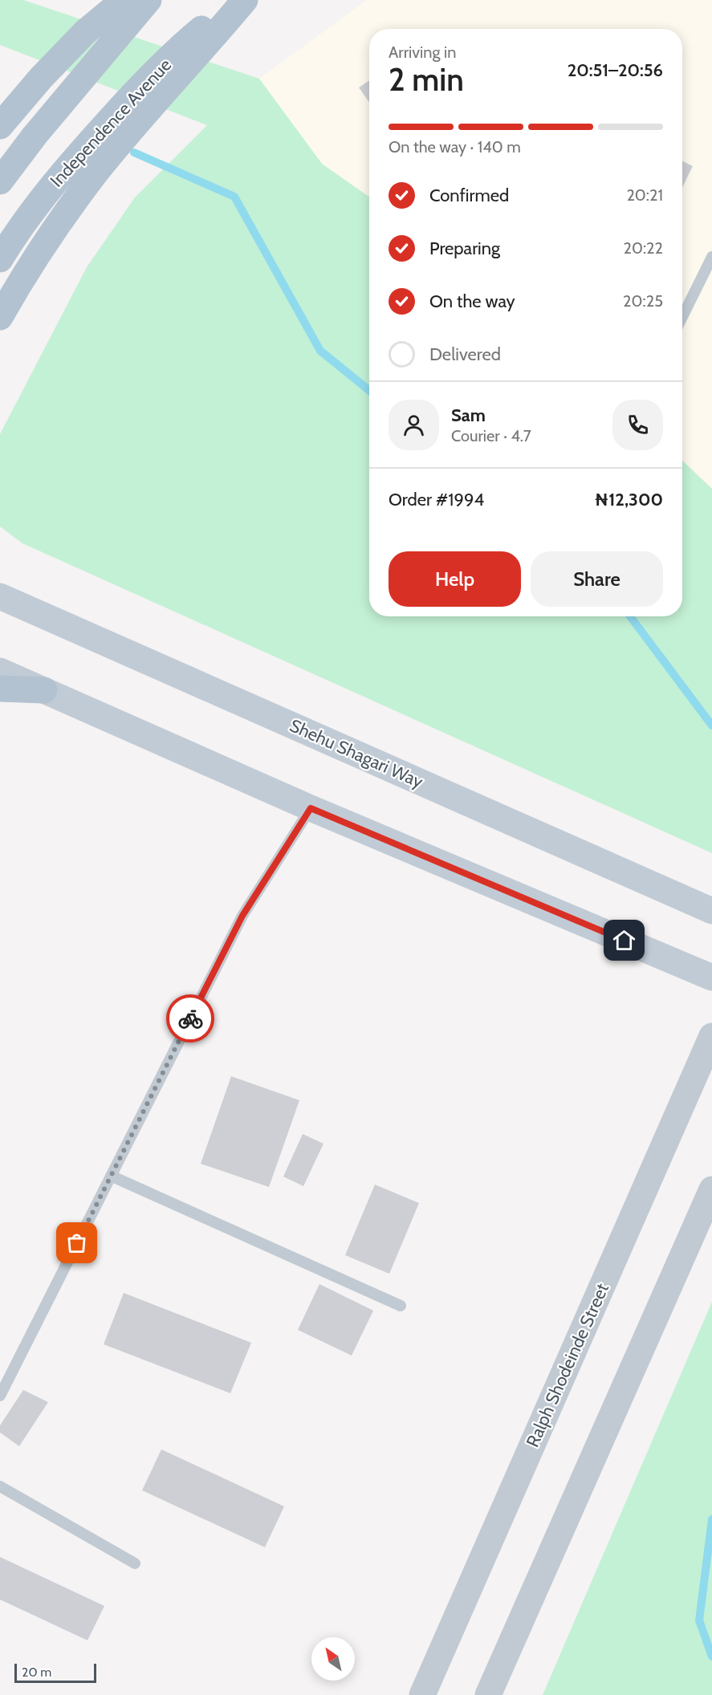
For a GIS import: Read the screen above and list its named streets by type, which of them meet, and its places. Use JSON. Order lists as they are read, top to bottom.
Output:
{
  "streets": {
    "main road": ["Independence Avenue", "Shehu Shagari Way"],
    "street": ["Ralph Shodeinde Street"]
  },
  "scale_bar": "20 m",
  "north": "top left",
  "page": {
    "heading": ["2 min", "Arriving in", "20:51–20:56"],
    "panel": [
      "Sam",
      "Courier · 4.7",
      "Order #1994",
      "₦12,300"
    ],
    "bar": "On the way · 140 m",
    "list": [
      ["Confirmed", "20:21"],
      ["Preparing", "20:22"],
      ["On the way", "20:25"],
      "Delivered"
    ],
    "buttons": ["Help", "Share"],
    "scale": "20 m"
  }
}
